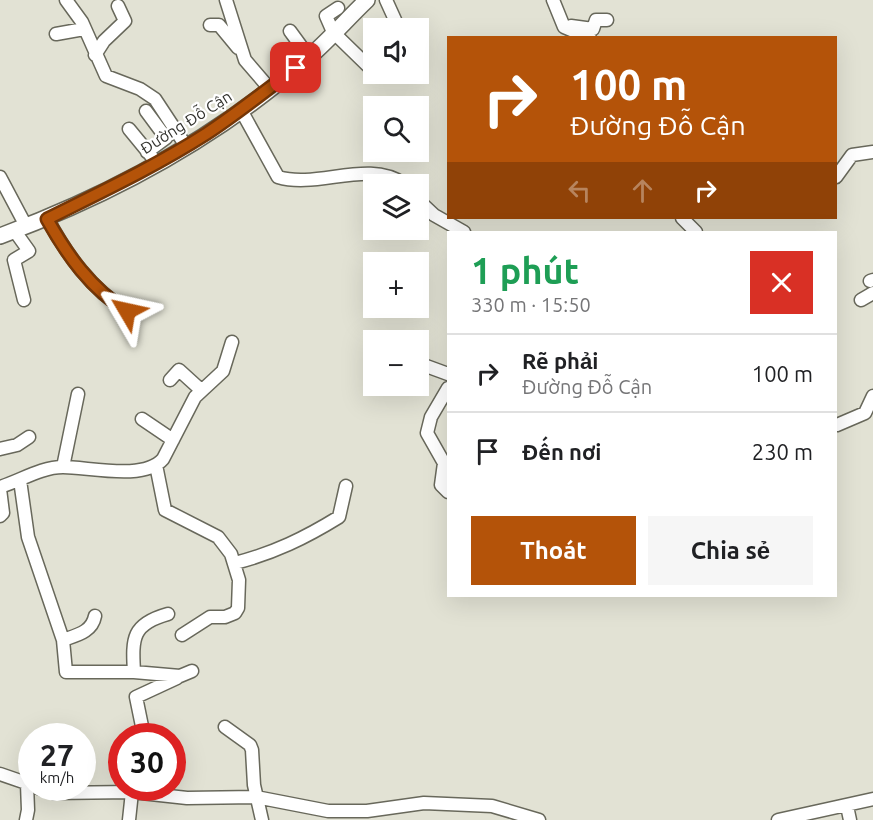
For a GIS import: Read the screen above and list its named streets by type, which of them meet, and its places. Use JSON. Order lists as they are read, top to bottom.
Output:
{
  "streets": {
    "main road": ["Đường Đỗ Cận"]
  },
  "page": {
    "map_buttons": ["+", "−"],
    "turn": ["100 m", "Đường Đỗ Cận"],
    "heading": ["1 phút", "330 m · 15:50"],
    "list": [
      {
        "name": "Rẽ phải",
        "note": "Đường Đỗ Cận",
        "value": "100 m"
      },
      {
        "name": "Đến nơi",
        "value": "230 m"
      }
    ],
    "buttons": ["Thoát", "Chia sẻ"],
    "speed": "27 km/h",
    "limit": "30"
  }
}
